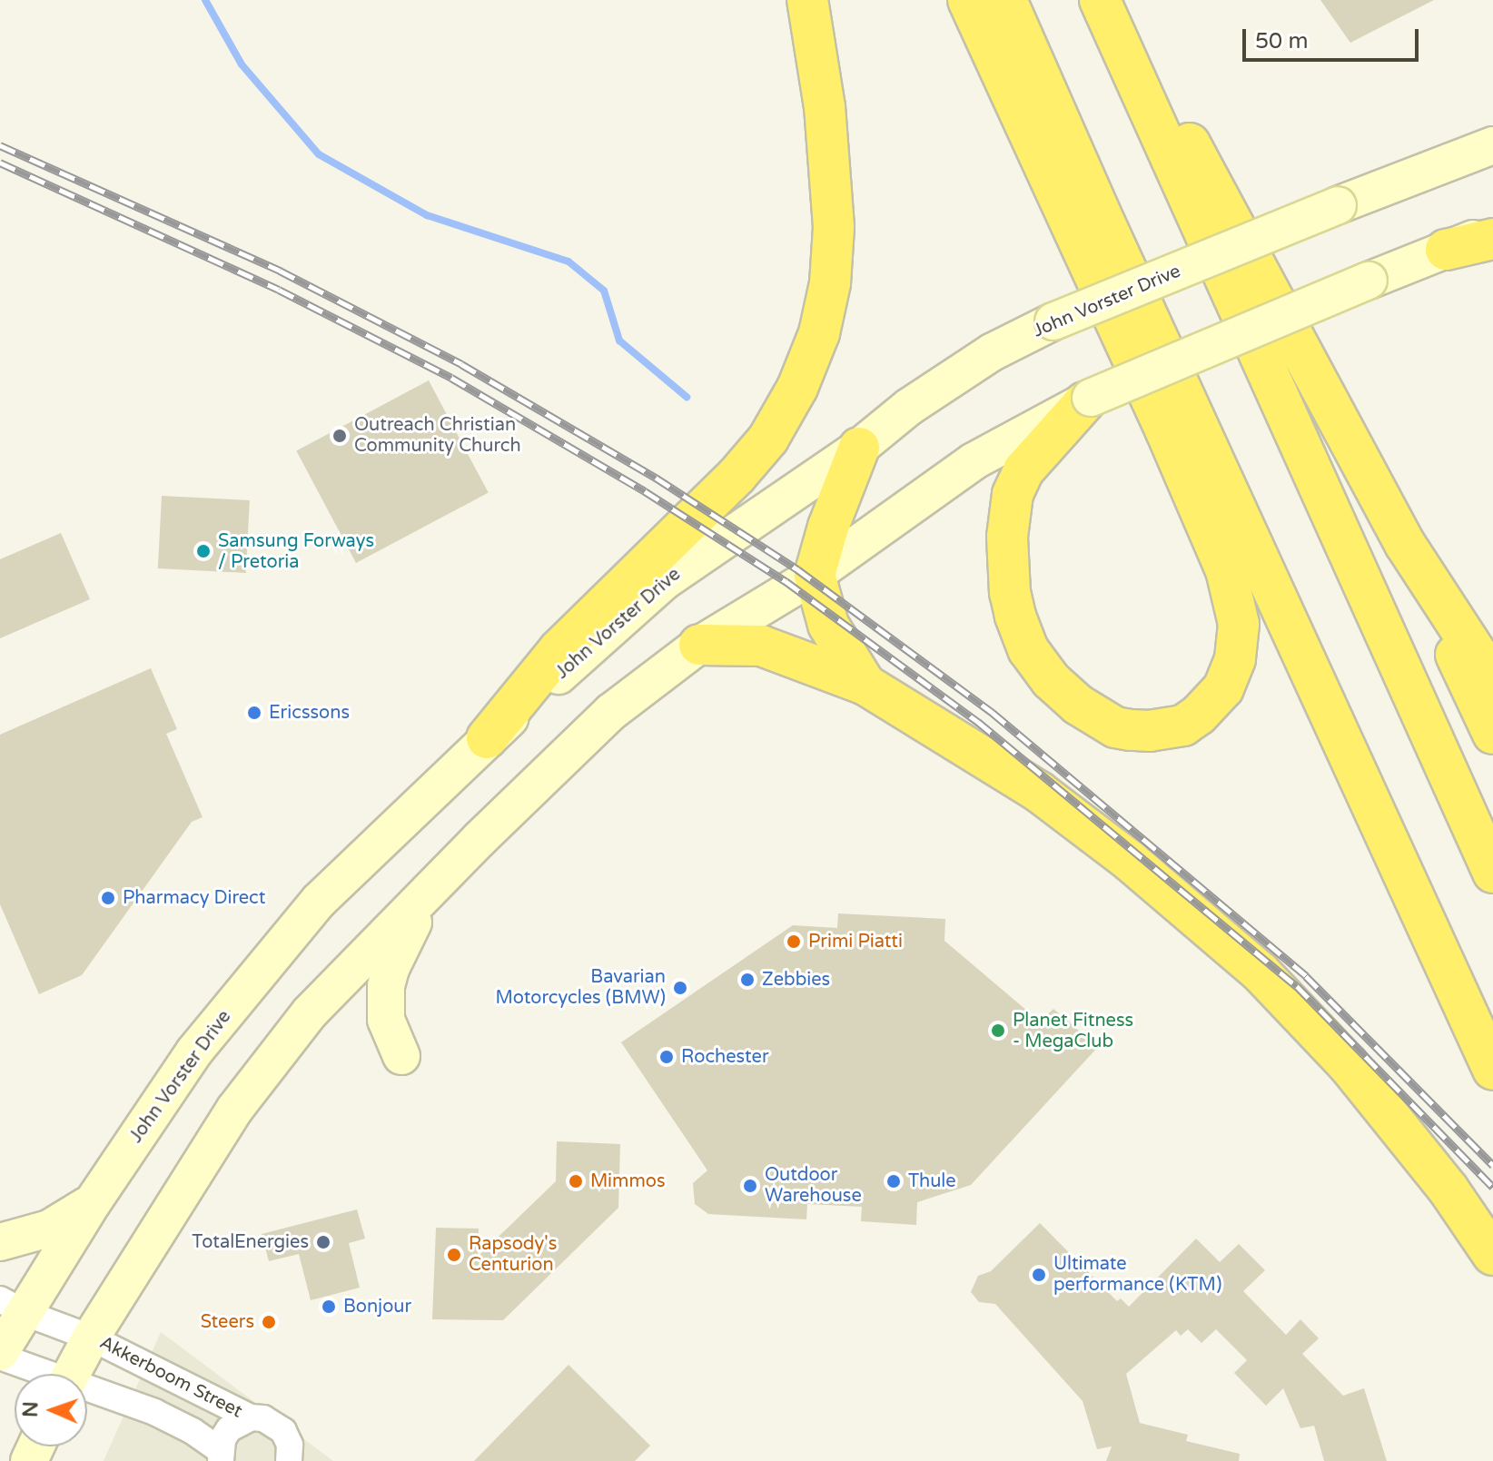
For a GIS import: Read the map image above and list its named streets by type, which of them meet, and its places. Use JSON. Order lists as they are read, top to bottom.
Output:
{
  "streets": {
    "main road": ["John Vorster Drive"],
    "street": ["Akkerboom Street"]
  },
  "crossings": [
    ["John Vorster Drive", "Akkerboom Street"]
  ],
  "places": [
    "Outreach Christian Community Church",
    "Samsung Forways / Pretoria",
    "Ericssons",
    "Pharmacy Direct",
    "Primi Piatti",
    "Zebbies",
    "Bavarian Motorcycles (BMW)",
    "Planet Fitness - MegaClub",
    "Rochester",
    "Mimmos",
    "Thule",
    "Outdoor Warehouse",
    "TotalEnergies",
    "Rapsody's Centurion",
    "Ultimate performance (KTM)",
    "Bonjour",
    "Steers"
  ],
  "scale_bar": "50 m",
  "north": "left"
}
